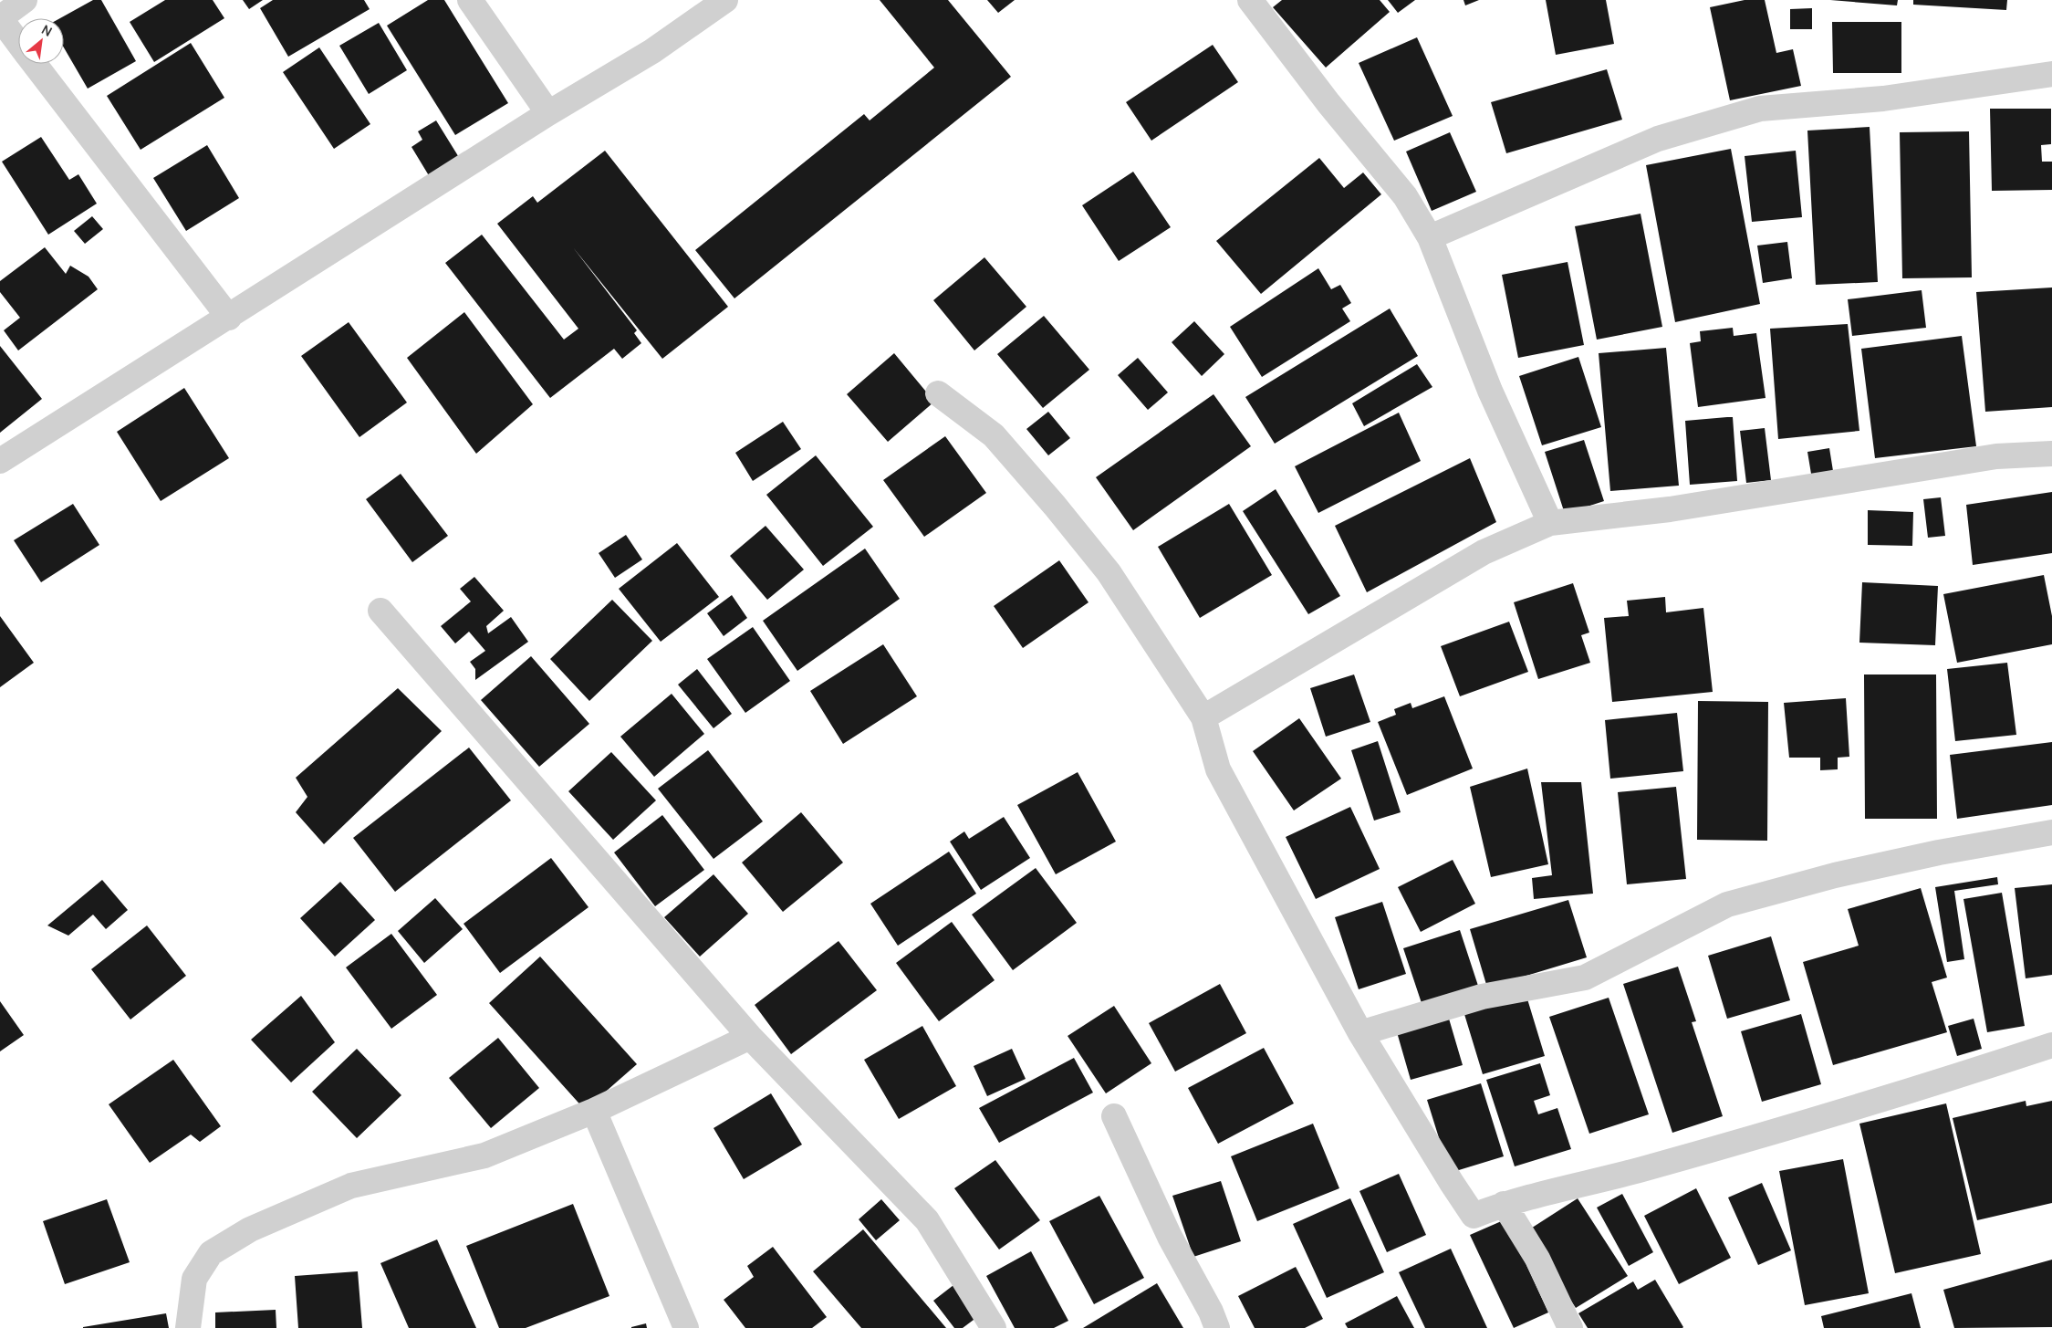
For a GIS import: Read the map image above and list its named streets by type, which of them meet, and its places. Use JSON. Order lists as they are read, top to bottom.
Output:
{
  "north": "top right"
}
